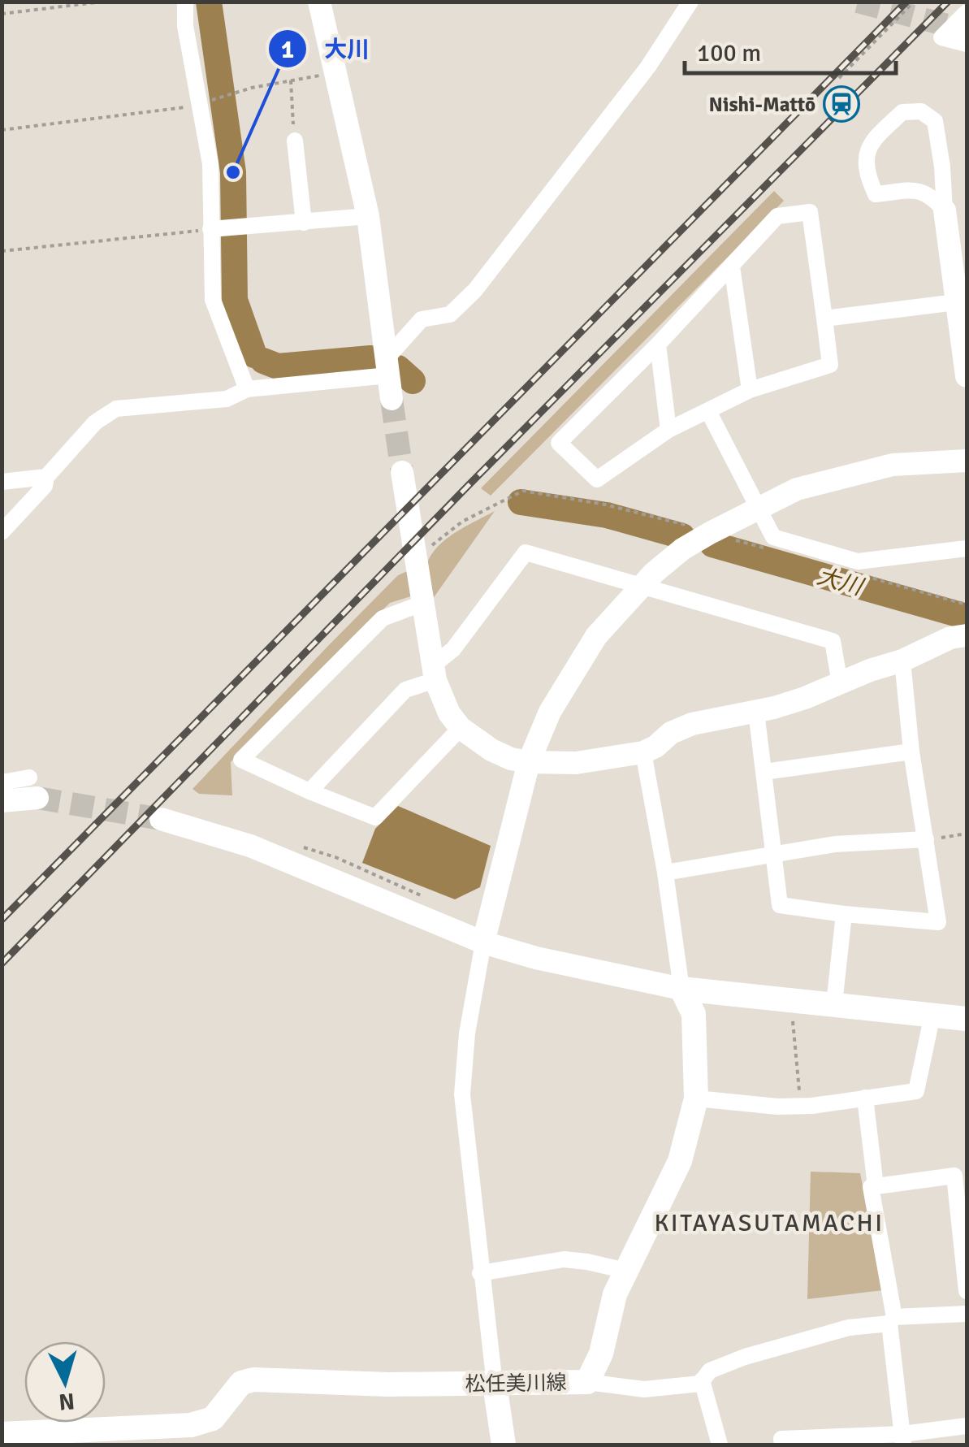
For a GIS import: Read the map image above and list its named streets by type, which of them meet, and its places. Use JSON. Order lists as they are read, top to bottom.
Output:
{
  "streets": {
    "main road": ["松任美川線"]
  },
  "districts": ["KITAYASUTAMACHI"],
  "water": ["大川"],
  "places": {
    "station": ["Nishi-Mattō"],
    "other": ["大川"]
  },
  "scale_bar": "100 m",
  "north": "bottom"
}
